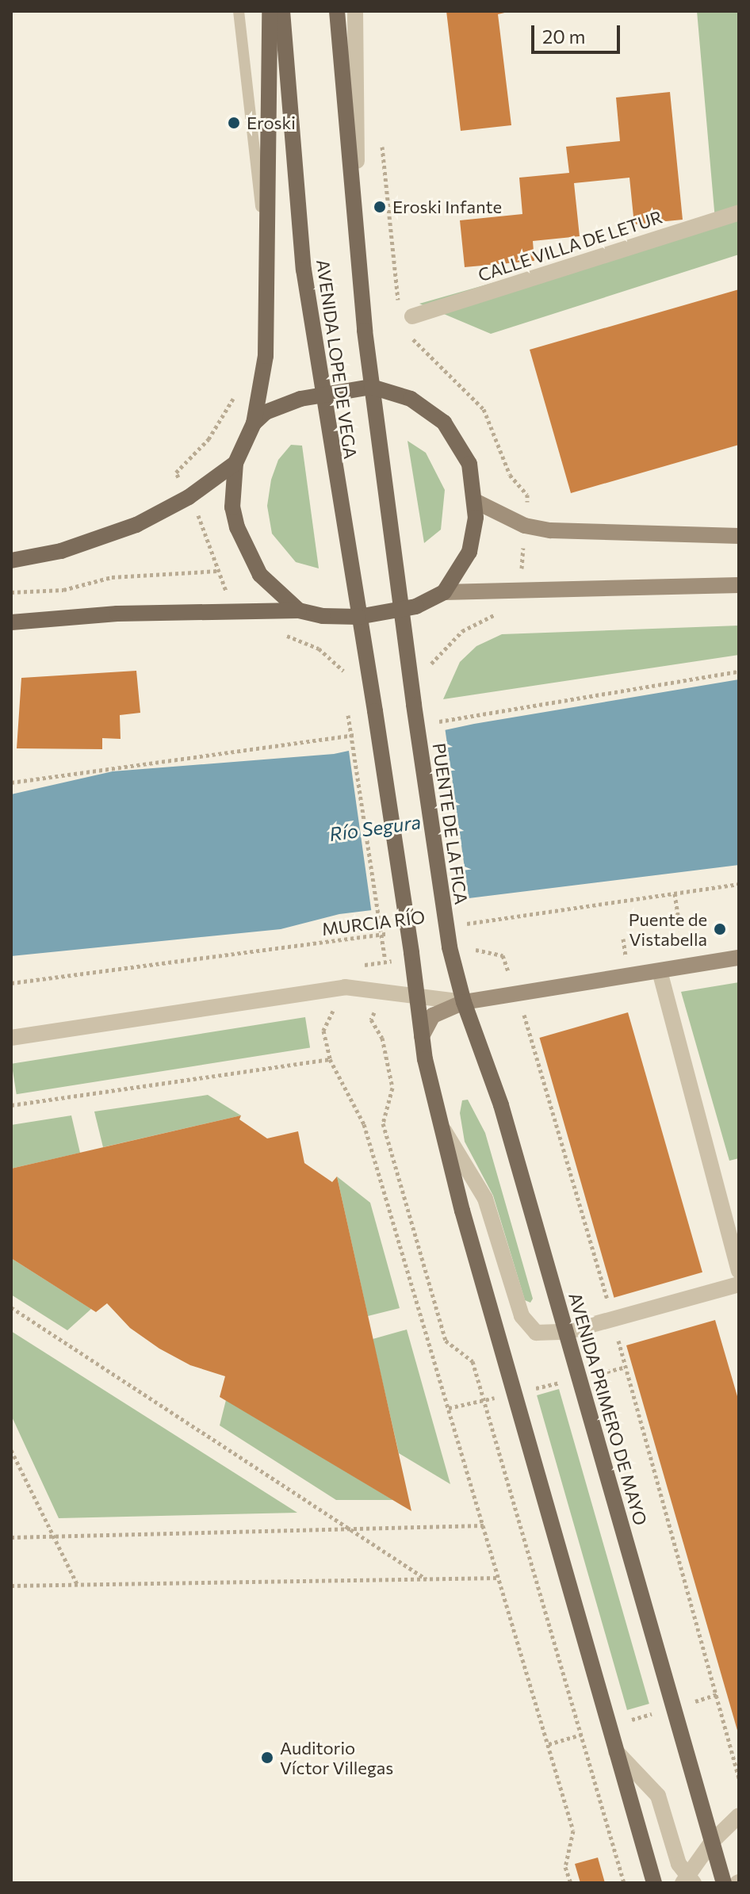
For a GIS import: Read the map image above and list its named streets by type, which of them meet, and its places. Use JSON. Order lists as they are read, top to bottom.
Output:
{
  "streets": {
    "main road": ["AVENIDA LOPE DE VEGA", "PUENTE DE LA FICA", "AVENIDA PRIMERO DE MAYO"],
    "street": ["CALLE VILLA DE LETUR"],
    "path": ["MURCIA RÍO"]
  },
  "crossings": [
    ["AVENIDA LOPE DE VEGA", "PUENTE DE LA FICA"],
    ["PUENTE DE LA FICA", "AVENIDA PRIMERO DE MAYO"]
  ],
  "water": ["Río Segura"],
  "places": [
    "Eroski",
    "Eroski Infante",
    "Puente de Vistabella",
    "Auditorio Víctor Villegas"
  ],
  "scale_bar": "20 m"
}
